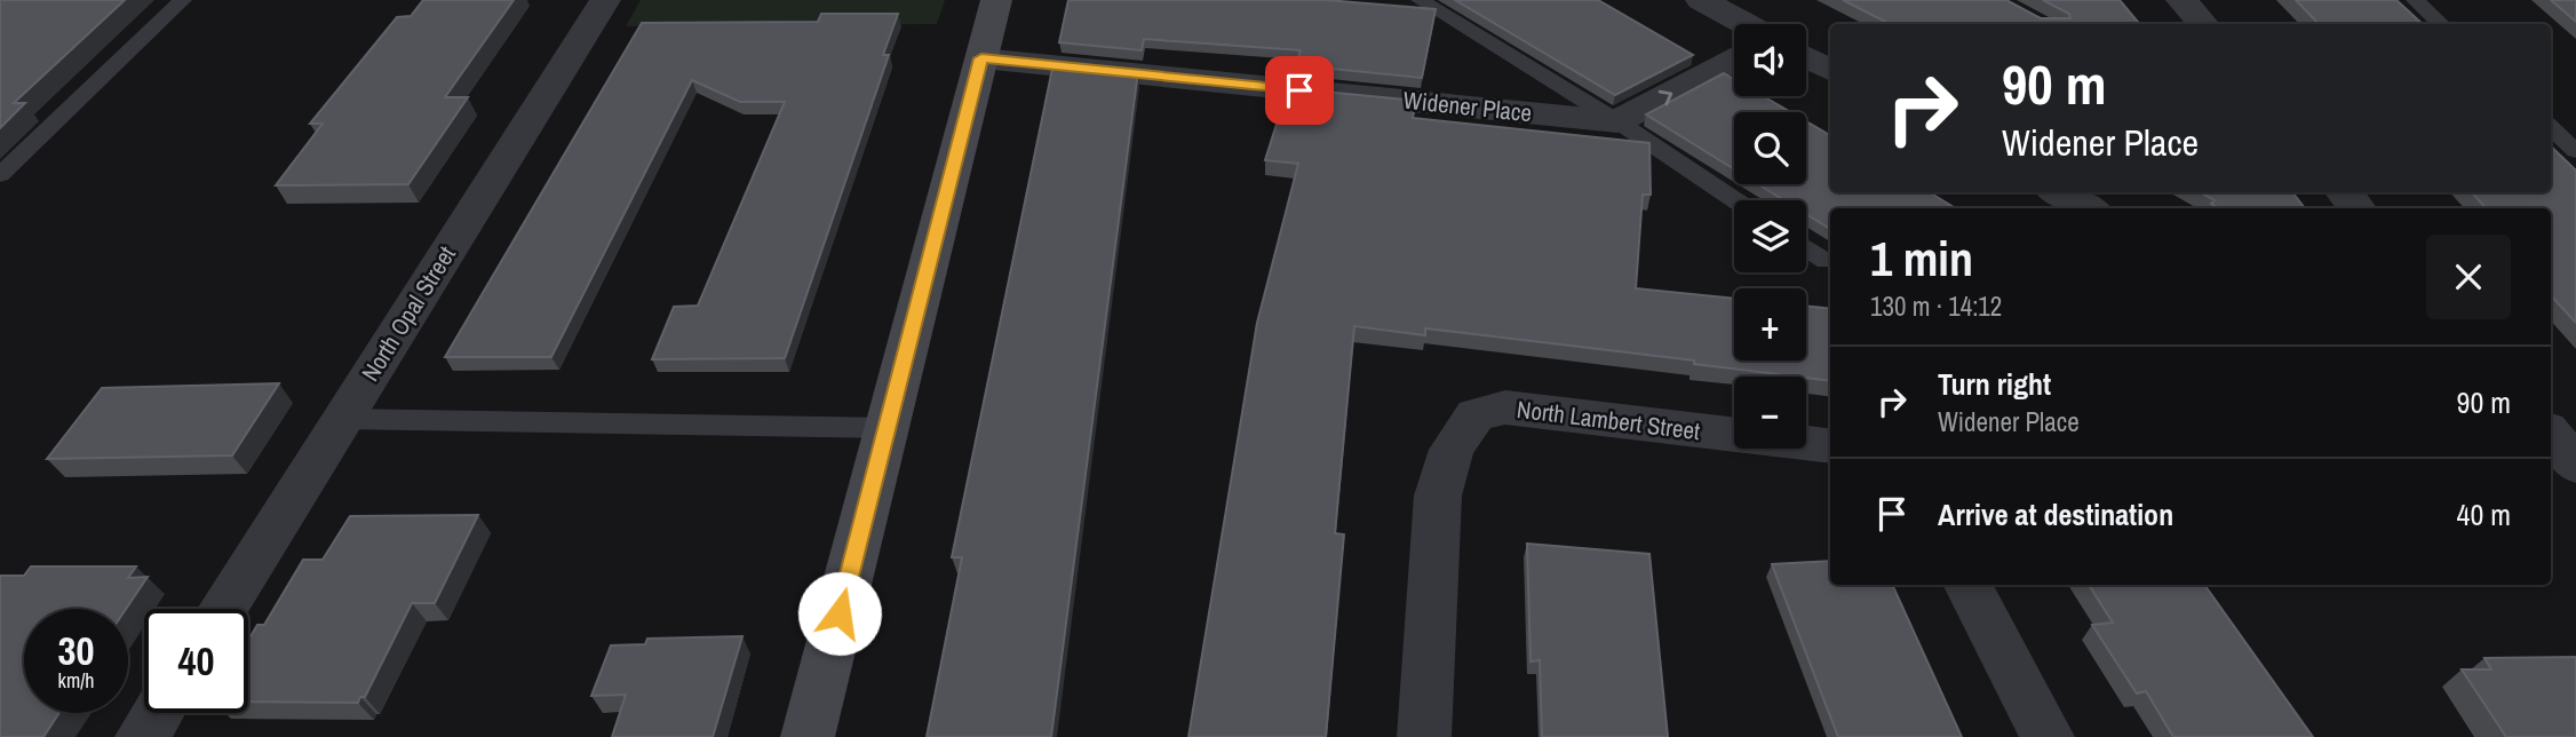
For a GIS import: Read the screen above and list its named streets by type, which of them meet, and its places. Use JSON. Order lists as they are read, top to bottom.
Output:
{
  "streets": {
    "street": ["Widener Place", "North Opal Street", "North Lambert Street"]
  },
  "page": {
    "map_buttons": ["+", "−"],
    "turn": ["90 m", "Widener Place"],
    "heading": ["1 min", "130 m · 14:12"],
    "list": [
      {
        "name": "Turn right",
        "note": "Widener Place",
        "value": "90 m"
      },
      {
        "name": "Arrive at destination",
        "value": "40 m"
      }
    ],
    "speed": "30 km/h",
    "limit": "40"
  }
}
